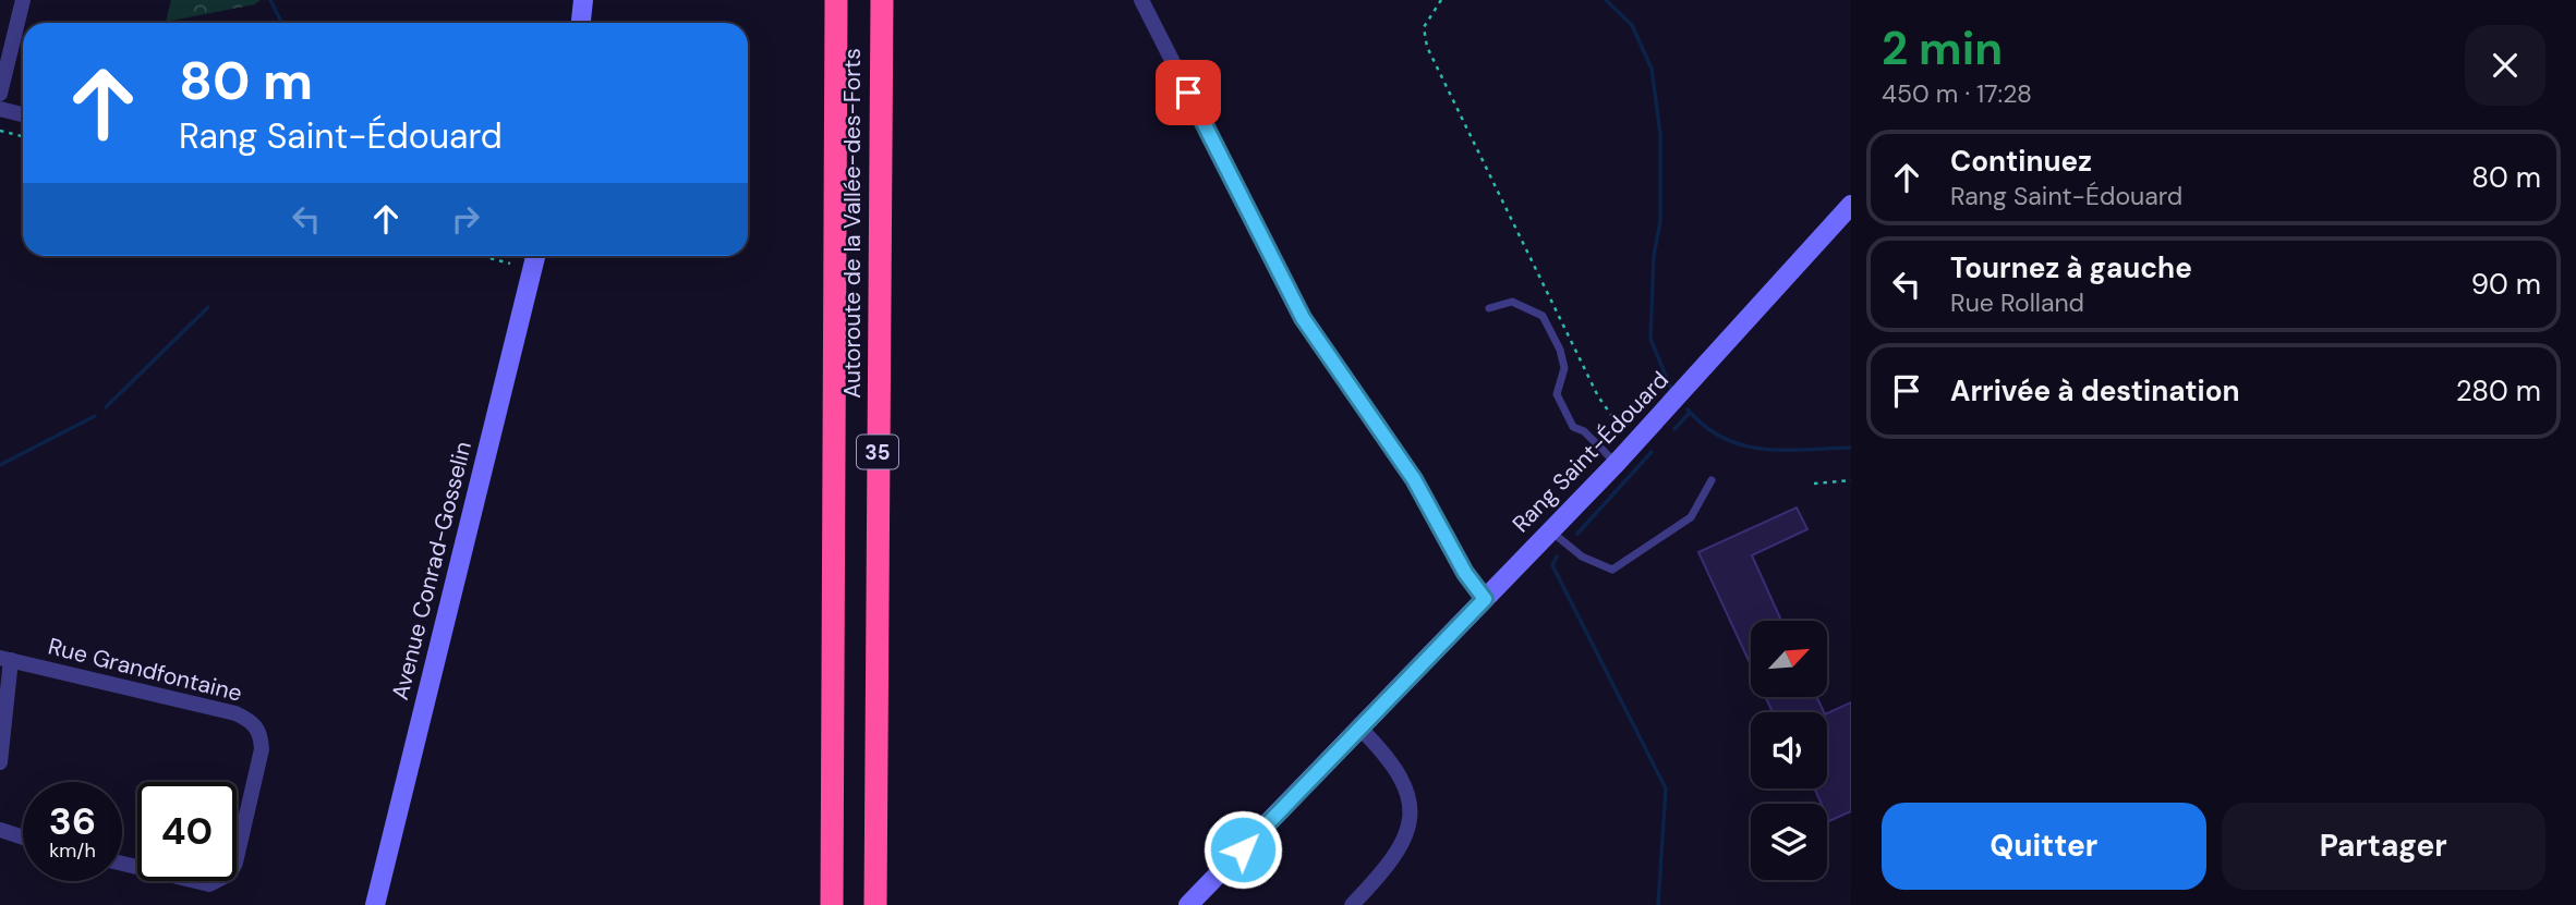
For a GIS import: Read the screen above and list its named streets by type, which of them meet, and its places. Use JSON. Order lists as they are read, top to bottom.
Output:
{
  "streets": {
    "highway": ["Autoroute de la Vallée-des-Forts", "35"],
    "street": ["Rang Saint-Édouard", "Avenue Conrad-Gosselin", "Rue Grandfontaine"]
  },
  "north": "top right",
  "page": {
    "heading": ["2 min", "450 m · 17:28"],
    "turn": ["80 m", "Rang Saint-Édouard"],
    "list": [
      {
        "name": "Continuez",
        "note": "Rang Saint-Édouard",
        "value": "80 m"
      },
      {
        "name": "Tournez à gauche",
        "note": "Rue Rolland",
        "value": "90 m"
      },
      {
        "name": "Arrivée à destination",
        "value": "280 m"
      }
    ],
    "speed": "36 km/h",
    "limit": "40",
    "buttons": ["Quitter", "Partager"]
  }
}
